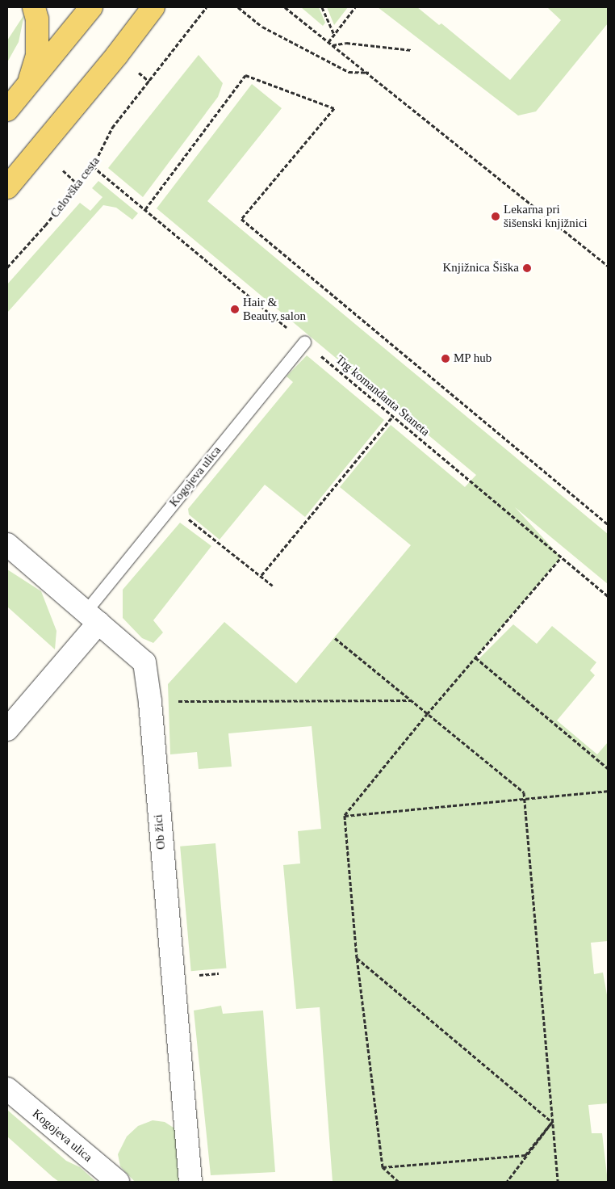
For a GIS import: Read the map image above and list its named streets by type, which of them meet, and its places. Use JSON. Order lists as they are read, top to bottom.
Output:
{
  "streets": {
    "street": ["Kogojeva ulica", "Ob žici"],
    "path": ["Celovška cesta", "Trg komandanta Staneta"]
  },
  "crossings": [
    ["Celovška cesta", "Trg komandanta Staneta"],
    ["Trg komandanta Staneta", "Kogojeva ulica"],
    ["Kogojeva ulica", "Ob žici"]
  ],
  "places": [
    "Lekarna pri šišenski knjižnici",
    "Knjižnica Šiška",
    "Hair & Beauty salon",
    "MP hub"
  ]
}
